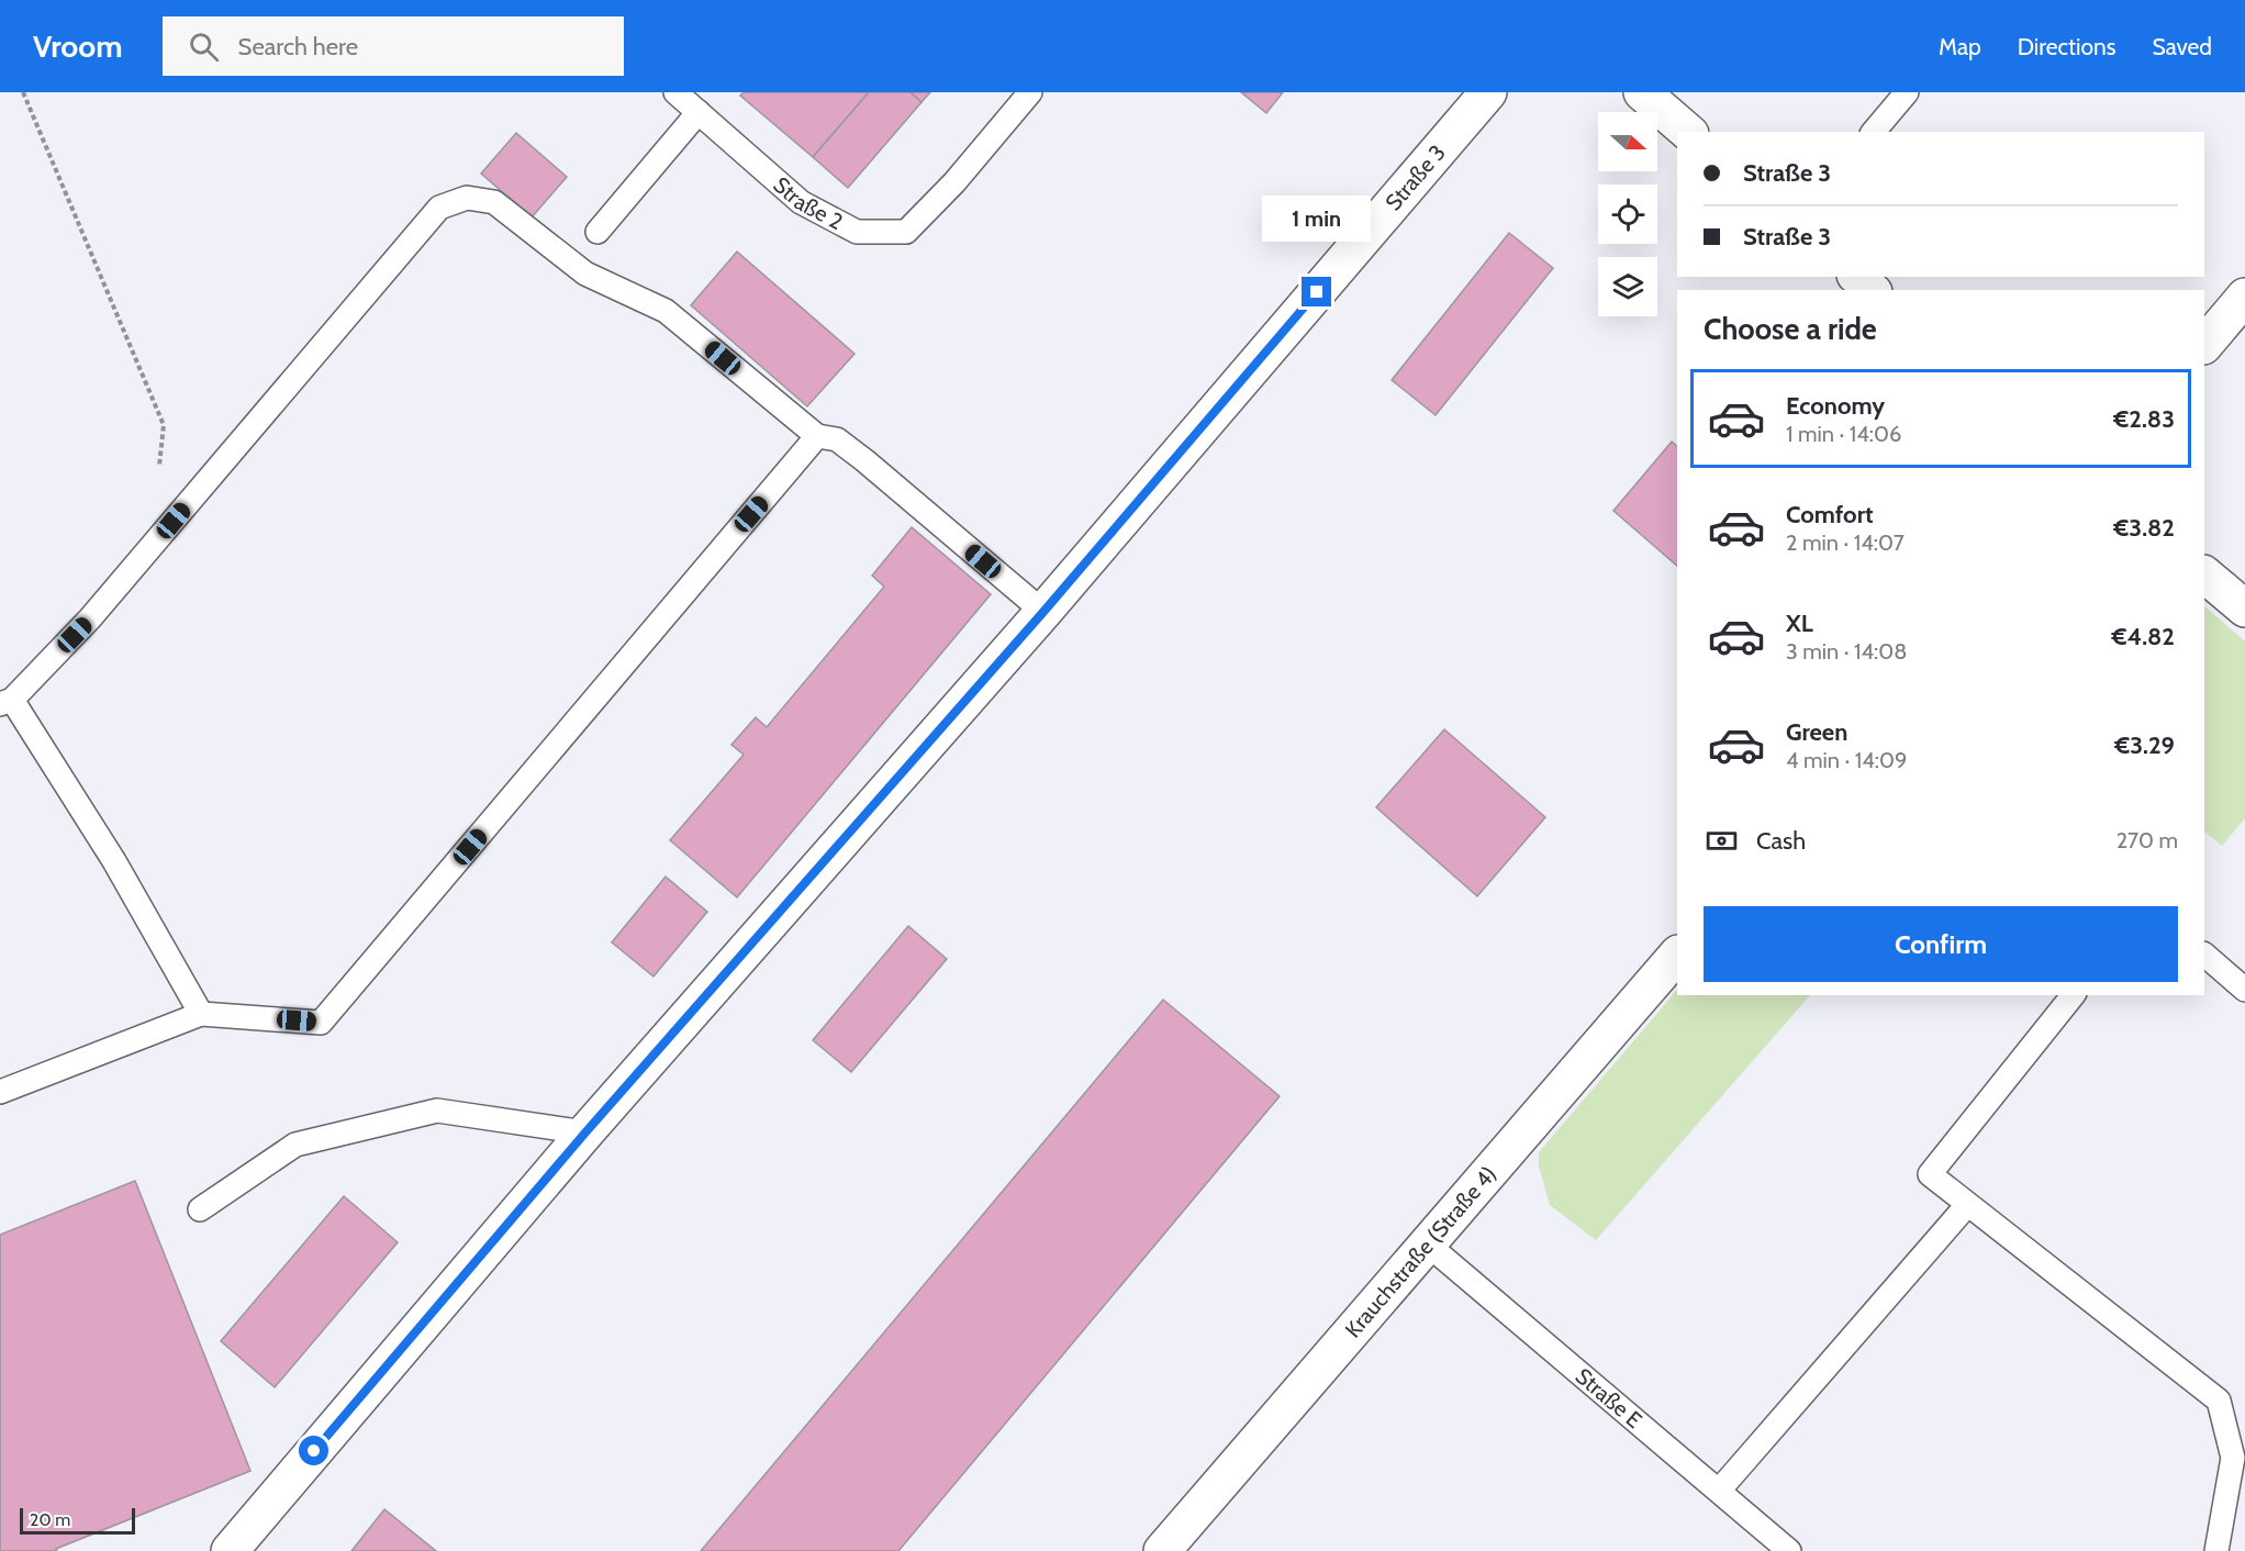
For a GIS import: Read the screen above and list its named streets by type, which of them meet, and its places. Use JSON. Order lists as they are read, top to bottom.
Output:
{
  "streets": {
    "street": ["Straße 3", "Krauchstraße (Straße 4)"],
    "lane": ["Straße 2", "Straße E"]
  },
  "crossings": [
    ["Krauchstraße (Straße 4)", "Straße E"]
  ],
  "scale_bar": "20 m",
  "north": "right",
  "page": {
    "header": "Vroom",
    "search": "Search here",
    "nav": ["Map", "Directions", "Saved"],
    "banner": ["Straße 3", "Straße 3"],
    "bubble": "1 min",
    "heading": "Choose a ride",
    "list": [
      {
        "name": "Economy",
        "note": "1 min · 14:06",
        "value": "€2.83"
      },
      {
        "name": "Comfort",
        "note": "2 min · 14:07",
        "value": "€3.82"
      },
      {
        "name": "XL",
        "note": "3 min · 14:08",
        "value": "€4.82"
      },
      {
        "name": "Green",
        "note": "4 min · 14:09",
        "value": "€3.29"
      }
    ],
    "pay": ["Cash", "270 m"],
    "buttons": "Confirm",
    "scale": "20 m"
  }
}
